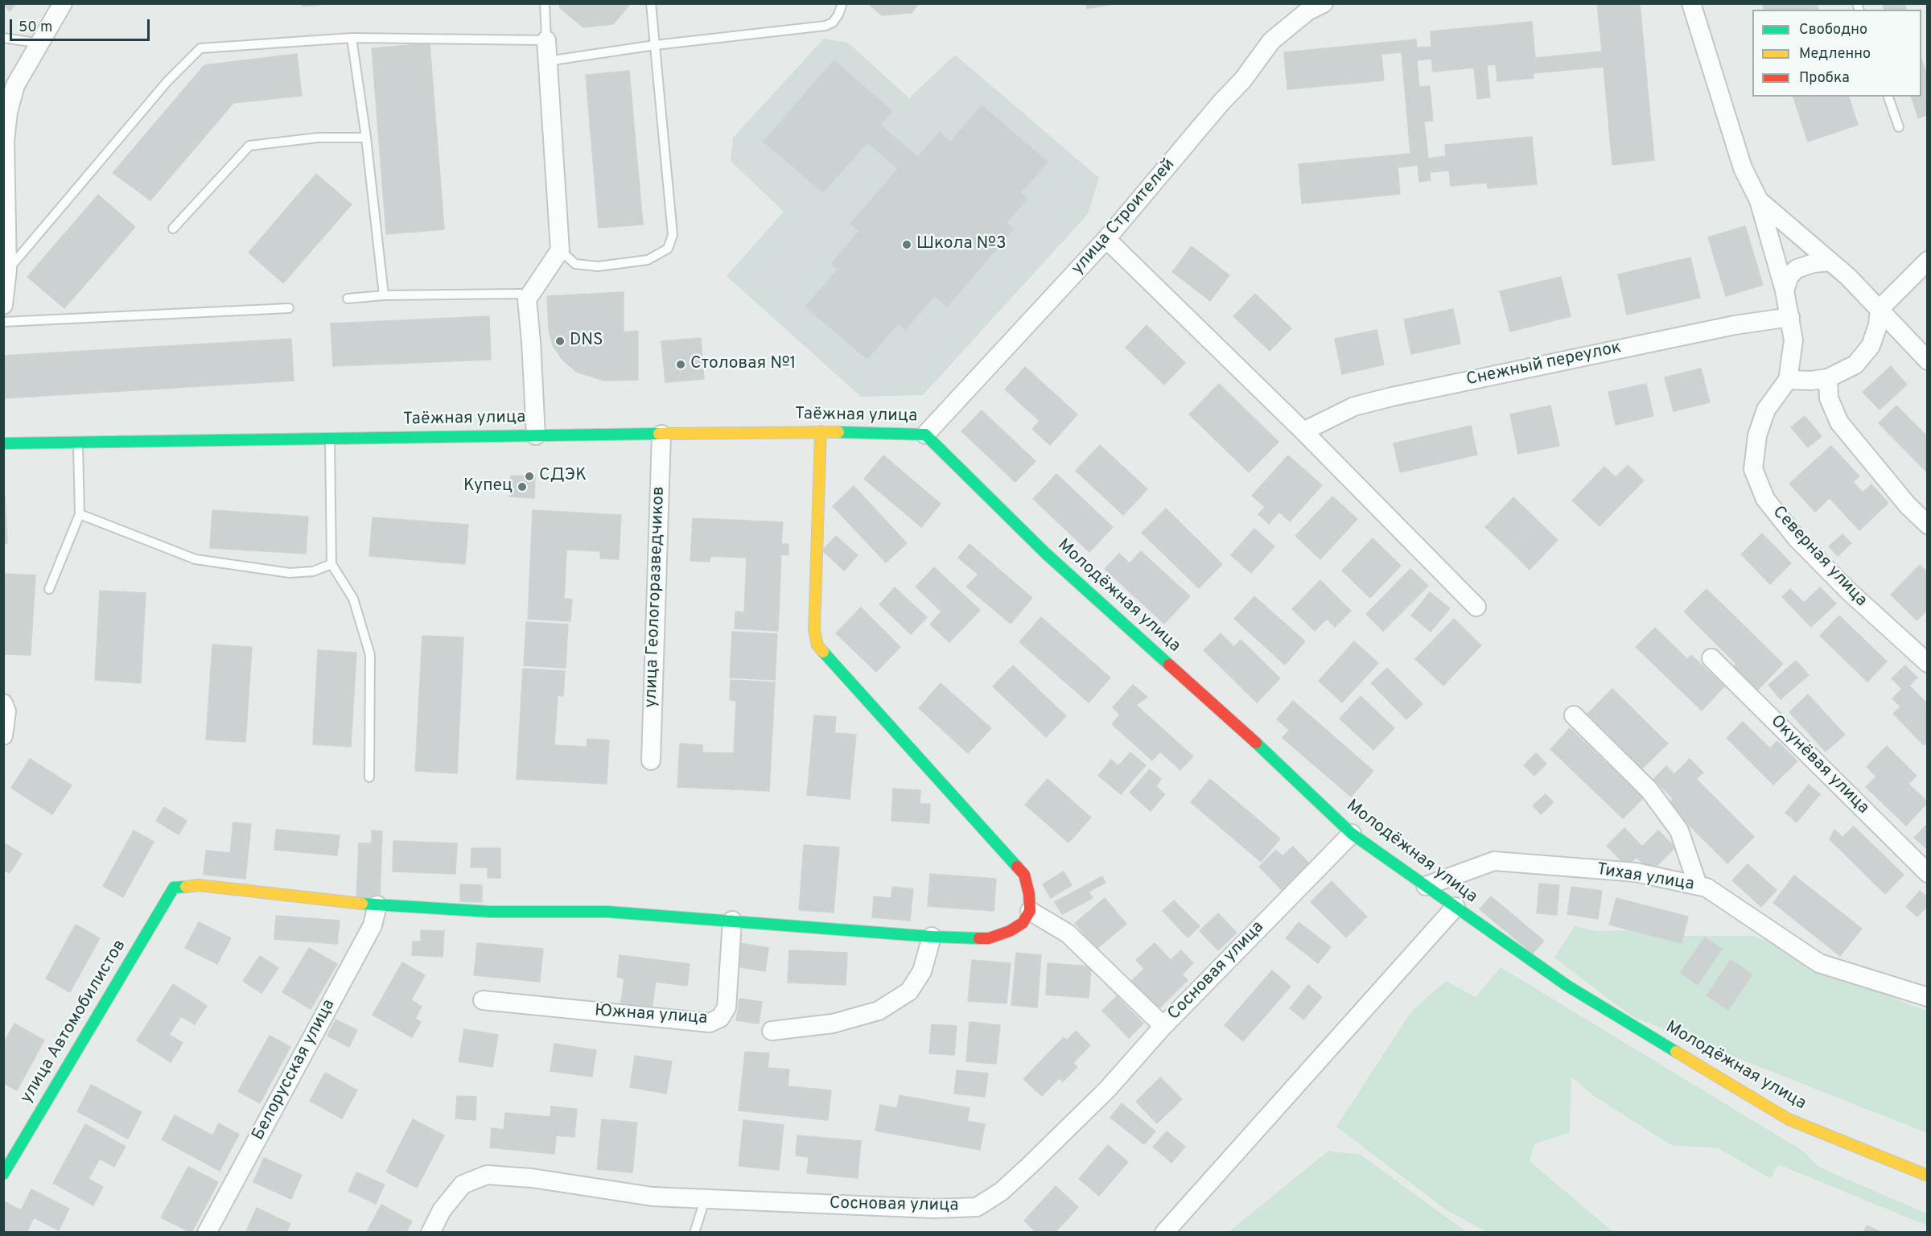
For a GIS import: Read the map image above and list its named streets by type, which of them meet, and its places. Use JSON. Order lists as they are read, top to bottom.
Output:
{
  "streets": {
    "main road": ["Таёжная улица", "Молодёжная улица", "улица Автомобилистов"],
    "street": [
      "улица Строителей",
      "Снежный переулок",
      "Северная улица",
      "улица Геологоразведчиков",
      "Окунёвая улица",
      "Тихая улица",
      "Сосновая улица",
      "Южная улица",
      "Белорусская улица"
    ]
  },
  "crossings": [
    ["улица Строителей", "Таёжная улица"],
    ["улица Строителей", "Молодёжная улица"],
    ["Снежный переулок", "Северная улица"],
    ["Таёжная улица", "Молодёжная улица"],
    ["Таёжная улица", "улица Геологоразведчиков"],
    ["Молодёжная улица", "Тихая улица"],
    ["Молодёжная улица", "Сосновая улица"],
    ["улица Автомобилистов", "Белорусская улица"]
  ],
  "places": [
    "Школа №3",
    "DNS",
    "Столовая №1",
    "СДЭК",
    "Купец"
  ],
  "legend": ["Свободно", "Медленно", "Пробка"],
  "scale_bar": "50 m"
}
